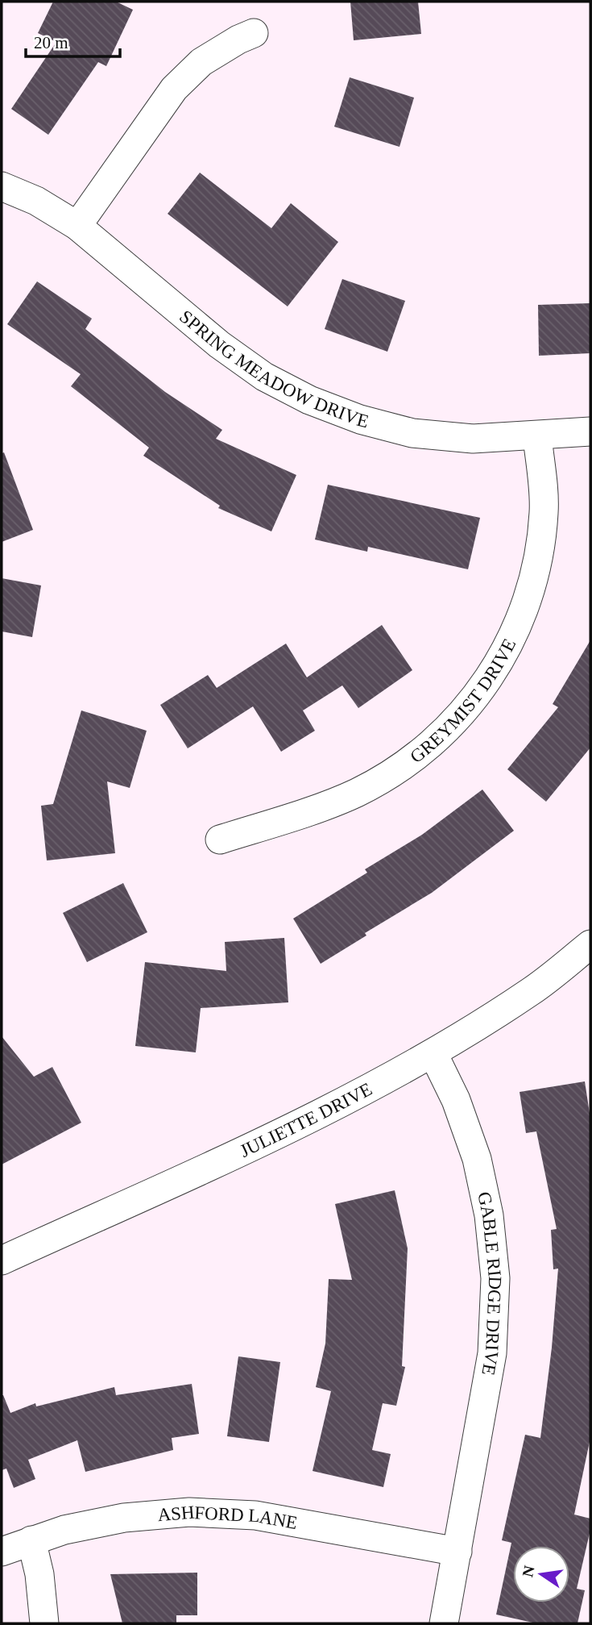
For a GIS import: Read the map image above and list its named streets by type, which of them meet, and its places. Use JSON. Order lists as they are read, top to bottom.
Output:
{
  "streets": {
    "street": [
      "SPRING MEADOW DRIVE",
      "GREYMIST DRIVE",
      "JULIETTE DRIVE",
      "GABLE RIDGE DRIVE",
      "ASHFORD LANE"
    ]
  },
  "crossings": [
    ["SPRING MEADOW DRIVE", "GREYMIST DRIVE"],
    ["JULIETTE DRIVE", "GABLE RIDGE DRIVE"],
    ["GABLE RIDGE DRIVE", "ASHFORD LANE"]
  ],
  "scale_bar": "20 m",
  "north": "left"
}
